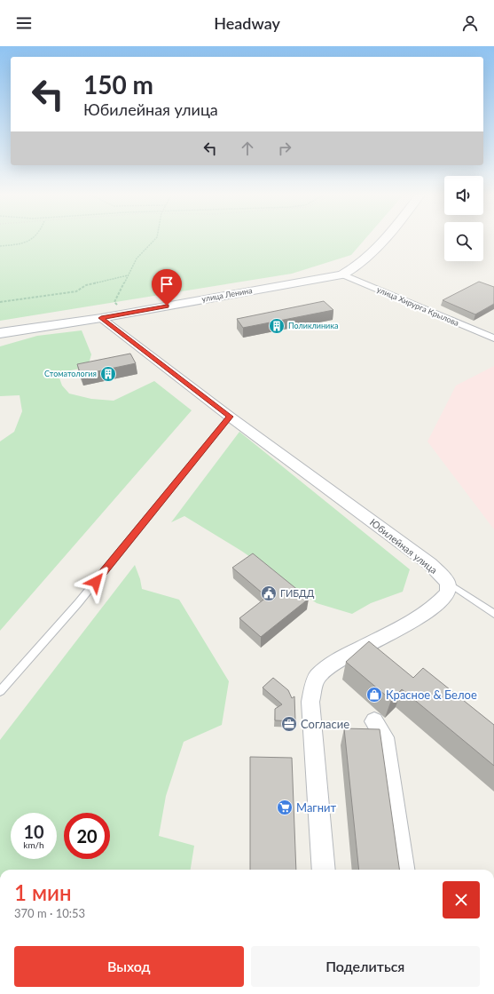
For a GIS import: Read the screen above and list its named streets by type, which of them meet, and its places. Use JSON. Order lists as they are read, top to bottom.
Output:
{
  "streets": {
    "street": ["улица Ленина", "улица Хирурга Крылова", "Юбилейная улица"]
  },
  "crossings": [
    ["улица Ленина", "улица Хирурга Крылова"],
    ["улица Ленина", "Юбилейная улица"]
  ],
  "places": {
    "building": ["Поликлиника", "Стоматология"],
    "public building": ["ГИБДД"],
    "shop": ["Красное & Белое"],
    "office": ["Согласие"],
    "supermarket": ["Магнит"]
  },
  "page": {
    "header": "Headway",
    "turn": ["150 m", "Юбилейная улица"],
    "speed": "10 km/h",
    "limit": "20",
    "heading": ["1 мин", "370 m · 10:53"],
    "buttons": ["Выход", "Поделиться"]
  }
}
